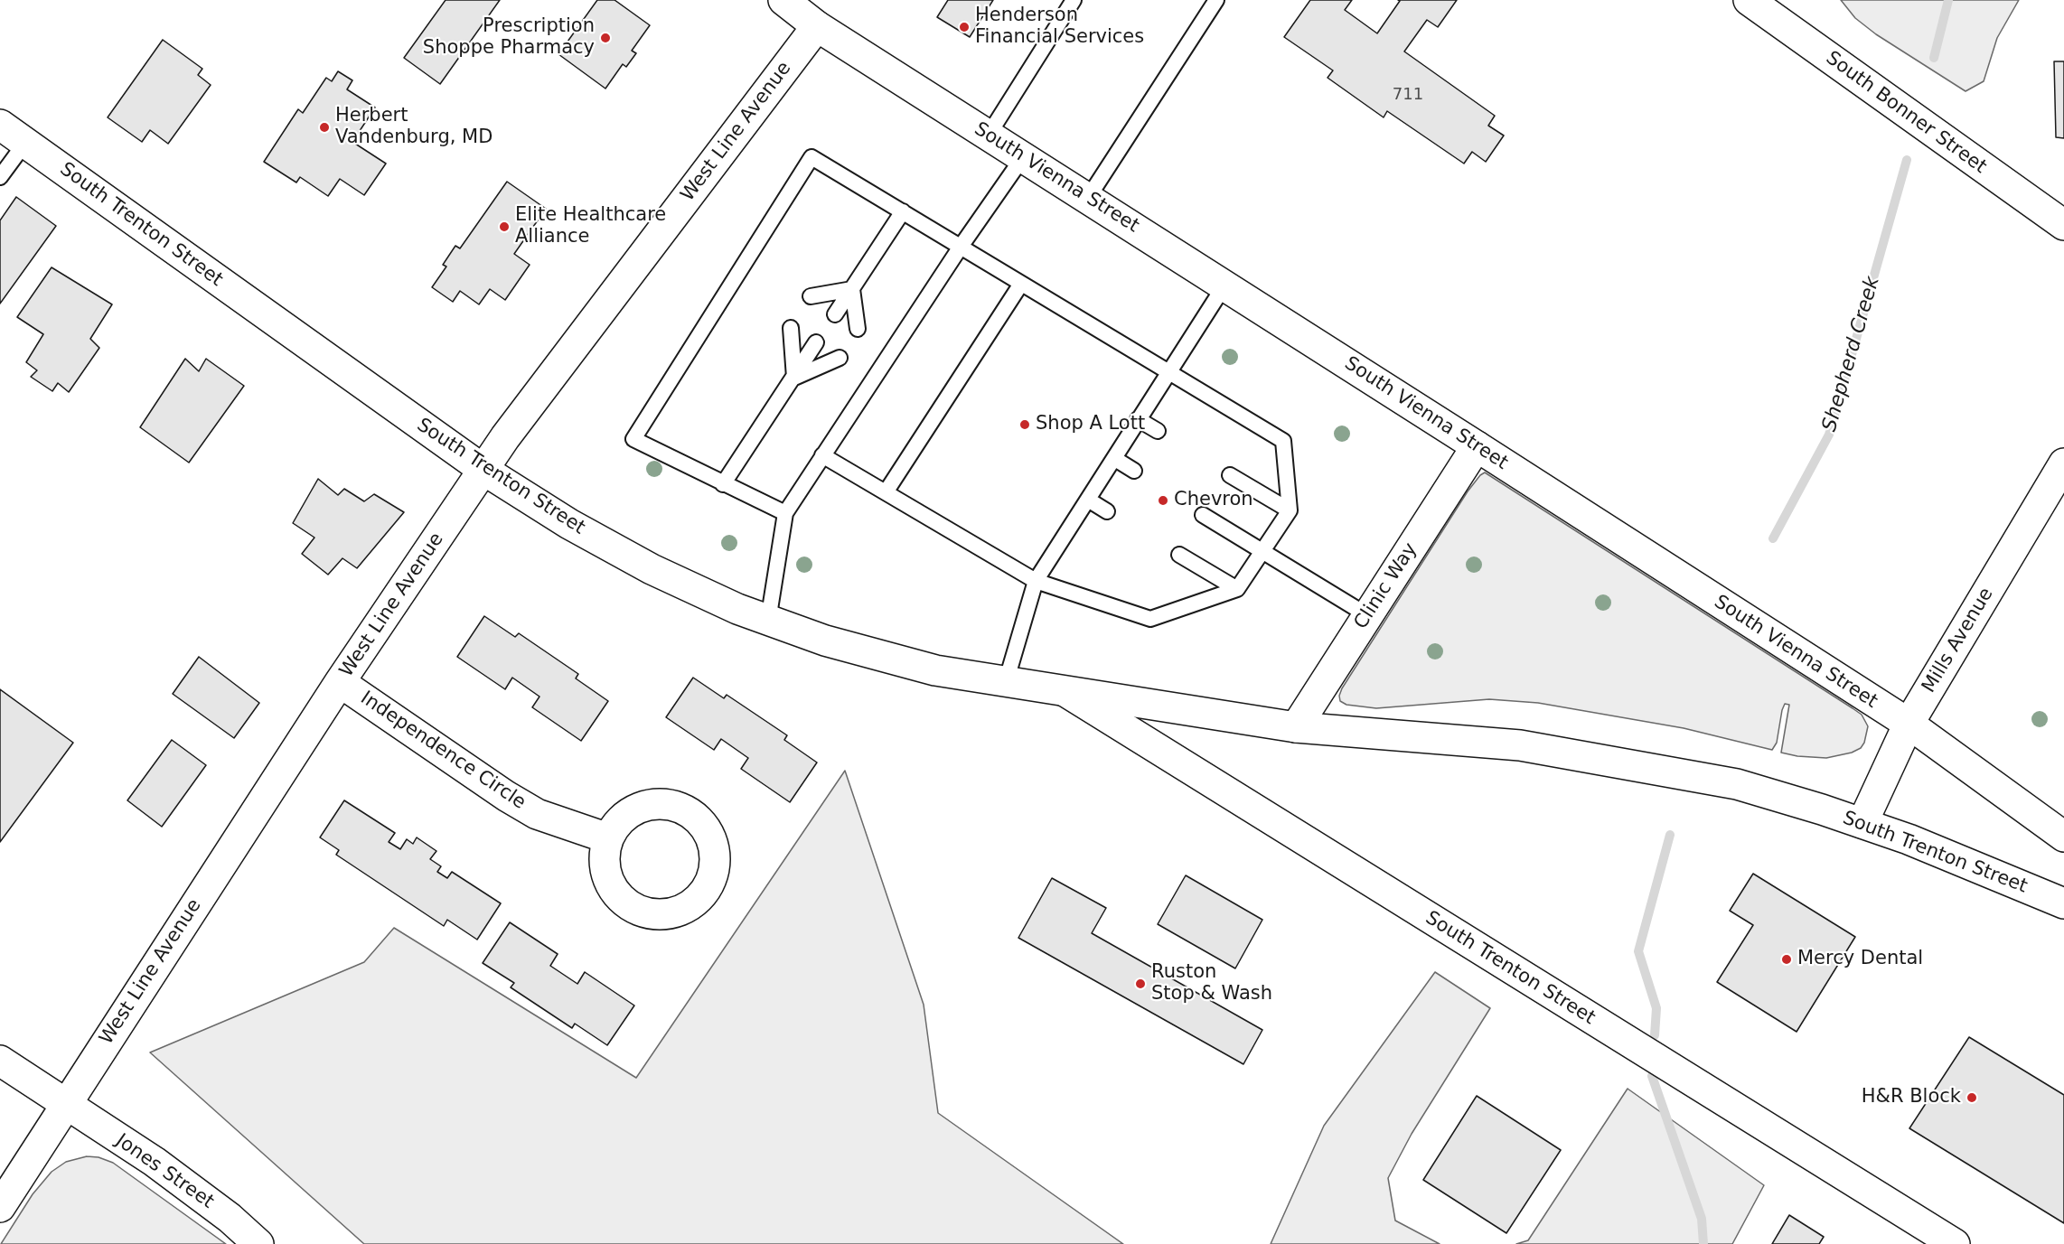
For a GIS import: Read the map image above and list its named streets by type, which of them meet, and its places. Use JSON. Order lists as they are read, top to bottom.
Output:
{
  "streets": {
    "main road": [
      "South Bonner Street",
      "West Line Avenue",
      "South Vienna Street",
      "South Trenton Street",
      "Clinic Way",
      "Mills Avenue",
      "Independence Circle",
      "Jones Street"
    ]
  },
  "crossings": [
    ["West Line Avenue", "South Vienna Street"],
    ["West Line Avenue", "South Trenton Street"],
    ["West Line Avenue", "Independence Circle"],
    ["West Line Avenue", "Jones Street"],
    ["South Vienna Street", "Clinic Way"],
    ["South Vienna Street", "Mills Avenue"],
    ["South Trenton Street", "Clinic Way"],
    ["South Trenton Street", "Mills Avenue"]
  ],
  "water": ["Shepherd Creek"],
  "places": [
    "Henderson Financial Services",
    "Prescription Shoppe Pharmacy",
    "Herbert Vandenburg, MD",
    "Elite Healthcare Alliance",
    "Shop A Lott",
    "Chevron",
    "Mercy Dental",
    "Ruston Stop & Wash",
    "H&R Block"
  ],
  "house_numbers": ["711"]
}
